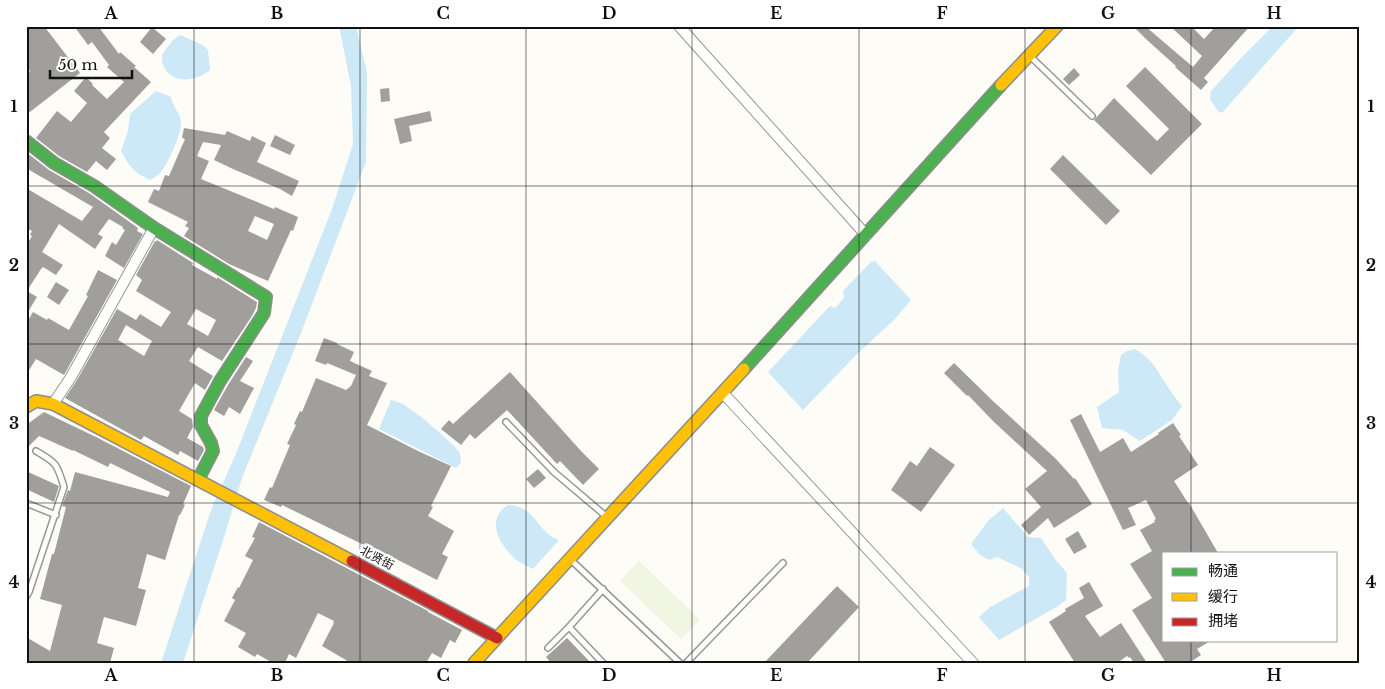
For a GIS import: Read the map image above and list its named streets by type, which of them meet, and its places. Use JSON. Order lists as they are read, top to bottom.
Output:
{
  "streets": {
    "street": ["北贤街"]
  },
  "legend": ["畅通", "缓行", "拥堵"],
  "scale_bar": "50 m",
  "grid": {
    "columns": [
      "A",
      "B",
      "C",
      "D",
      "E",
      "F",
      "G",
      "H"
    ],
    "rows": [
      "1",
      "2",
      "3",
      "4"
    ]
  }
}
